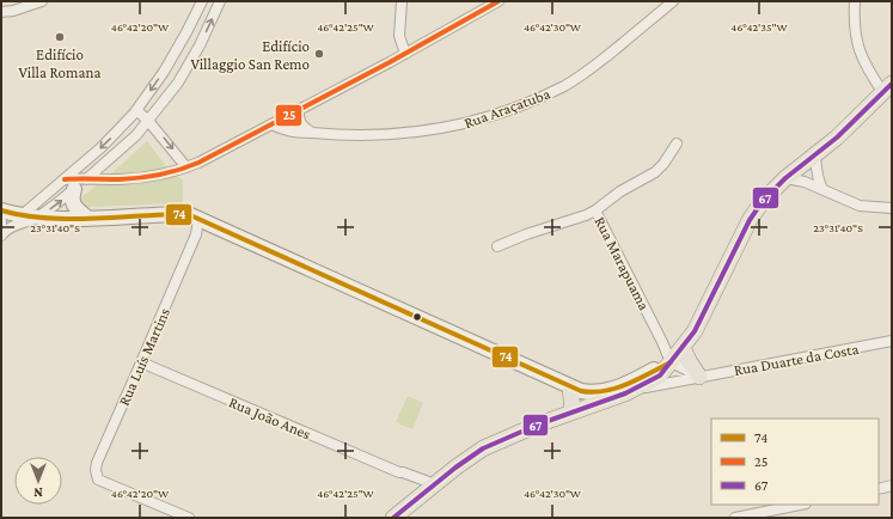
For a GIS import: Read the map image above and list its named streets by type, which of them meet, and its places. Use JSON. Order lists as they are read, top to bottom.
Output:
{
  "streets": {
    "street": [
      "Rua Araçatuba",
      "Rua Marapuama",
      "Rua Luís Martins",
      "Rua Duarte da Costa",
      "Rua João Anes"
    ]
  },
  "crossings": [
    ["Rua Luís Martins", "Rua João Anes"]
  ],
  "places": ["Edifício Villa Romana", "Edifício Villaggio San Remo"],
  "lines": ["transit line 25", "transit line 67", "transit line 74"],
  "legend": ["74", "25", "67"],
  "north": "bottom",
  "coordinates": [
    "46°42'20\"W",
    "46°42'25\"W",
    "46°42'30\"W",
    "46°42'35\"W",
    "23°31'40\"S"
  ]
}
